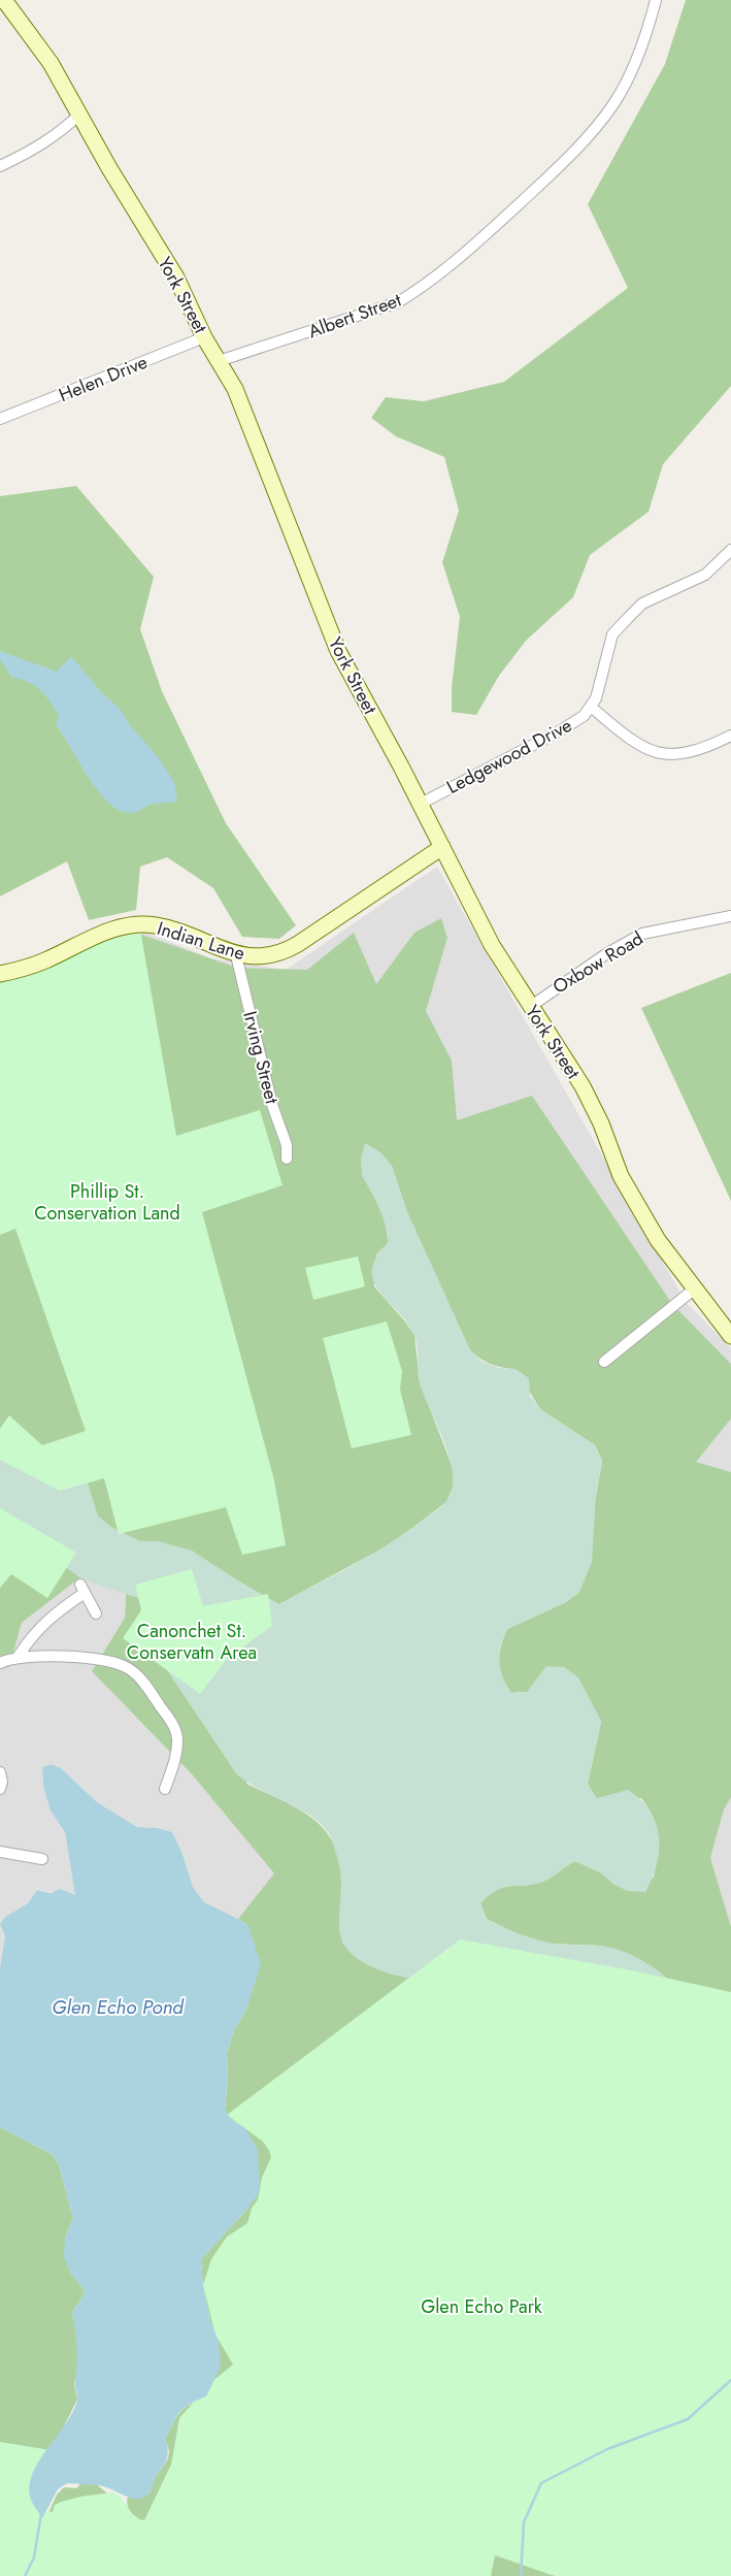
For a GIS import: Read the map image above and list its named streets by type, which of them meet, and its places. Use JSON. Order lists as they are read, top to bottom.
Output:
{
  "streets": {
    "street": [
      "York Street",
      "Albert Street",
      "Helen Drive",
      "Ledgewood Drive",
      "Indian Lane",
      "Oxbow Road",
      "Irving Street"
    ]
  },
  "crossings": [
    ["York Street", "Albert Street"],
    ["York Street", "Helen Drive"],
    ["York Street", "Ledgewood Drive"],
    ["York Street", "Indian Lane"],
    ["York Street", "Oxbow Road"],
    ["Indian Lane", "Irving Street"]
  ],
  "water": ["Glen Echo Pond"],
  "parks": ["Phillip St. Conservation Land", "Canonchet St. Conservatn Area", "Glen Echo Park"]
}
